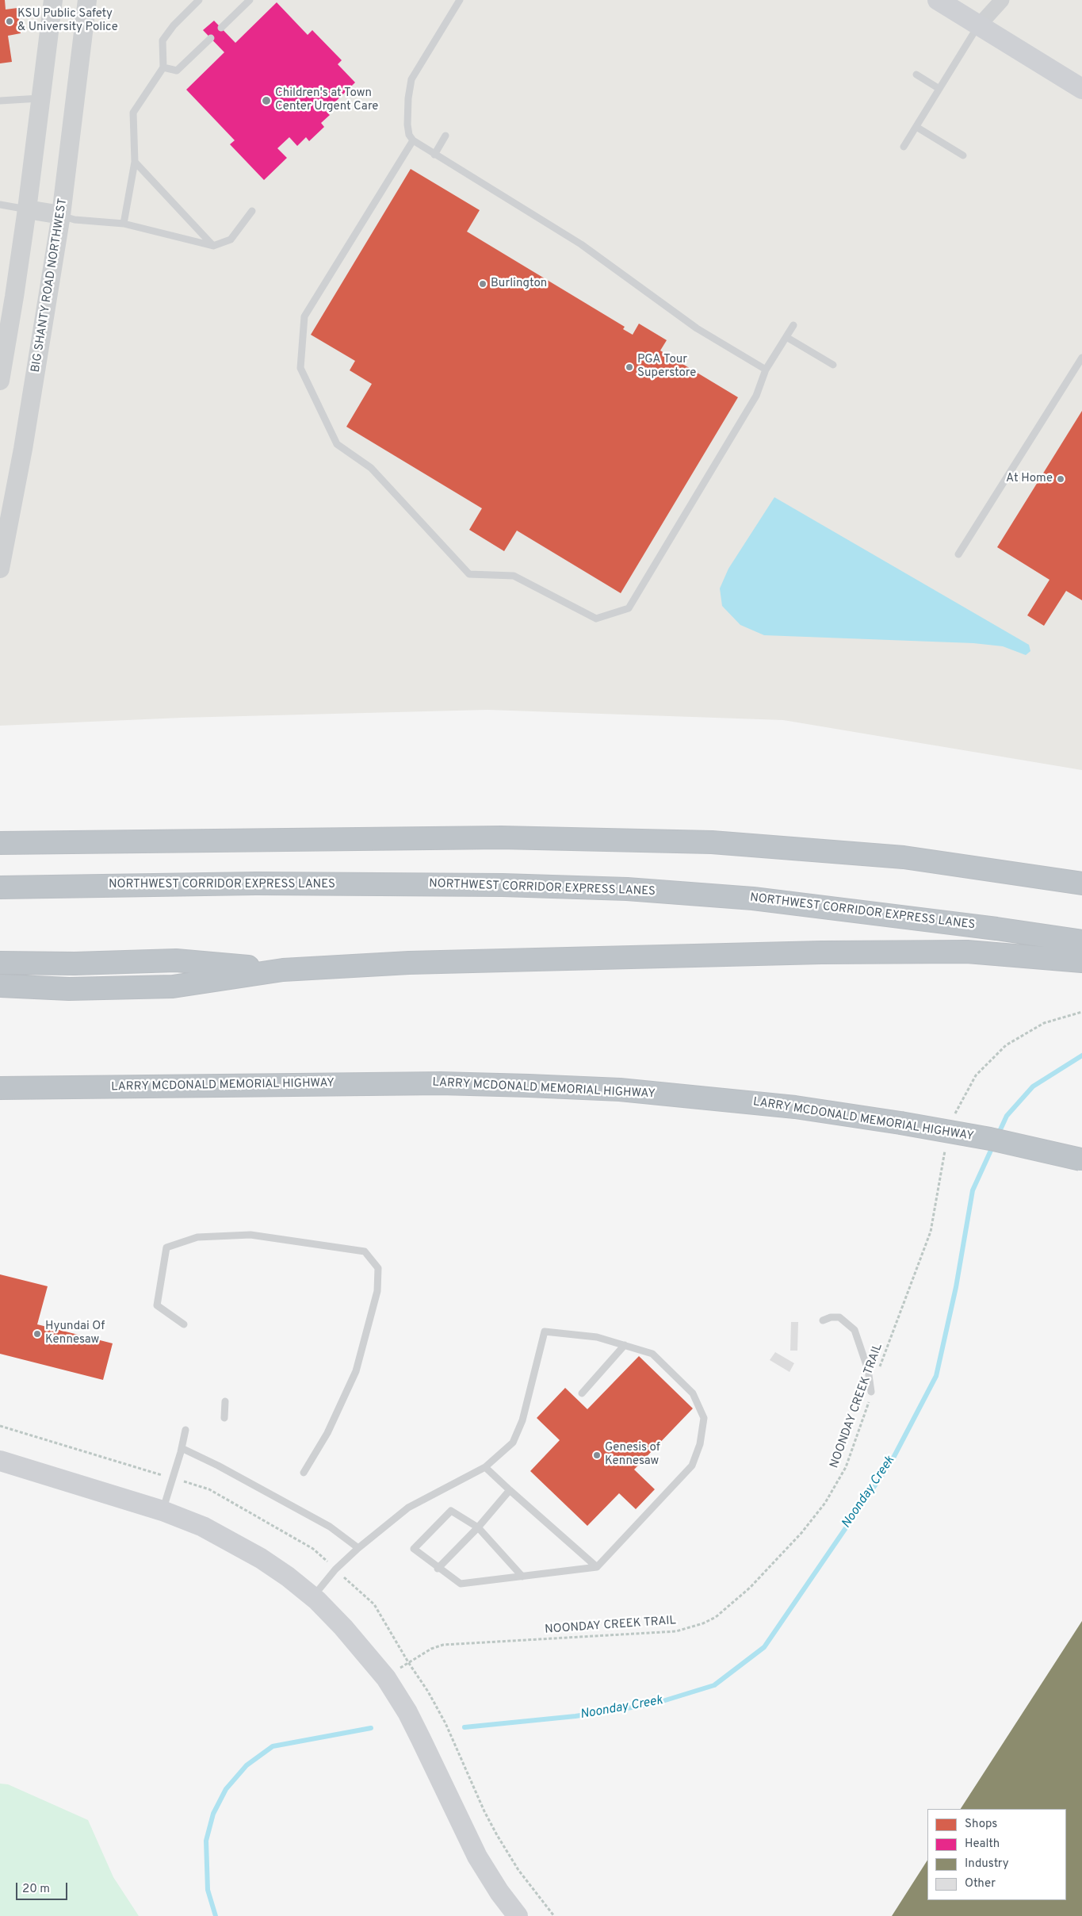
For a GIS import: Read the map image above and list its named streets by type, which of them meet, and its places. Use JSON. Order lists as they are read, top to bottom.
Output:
{
  "streets": {
    "highway": ["NORTHWEST CORRIDOR EXPRESS LANES", "LARRY MCDONALD MEMORIAL HIGHWAY"],
    "street": ["BIG SHANTY ROAD NORTHWEST"],
    "path": ["NOONDAY CREEK TRAIL"]
  },
  "water": ["Noonday Creek"],
  "places": [
    "KSU Public Safety & University Police",
    "Children's at Town Center Urgent Care",
    "Burlington",
    "PGA Tour Superstore",
    "At Home",
    "Hyundai Of Kennesaw",
    "Genesis of Kennesaw"
  ],
  "legend": [
    "Shops",
    "Health",
    "Industry",
    "Other"
  ],
  "scale_bar": "20 m"
}
